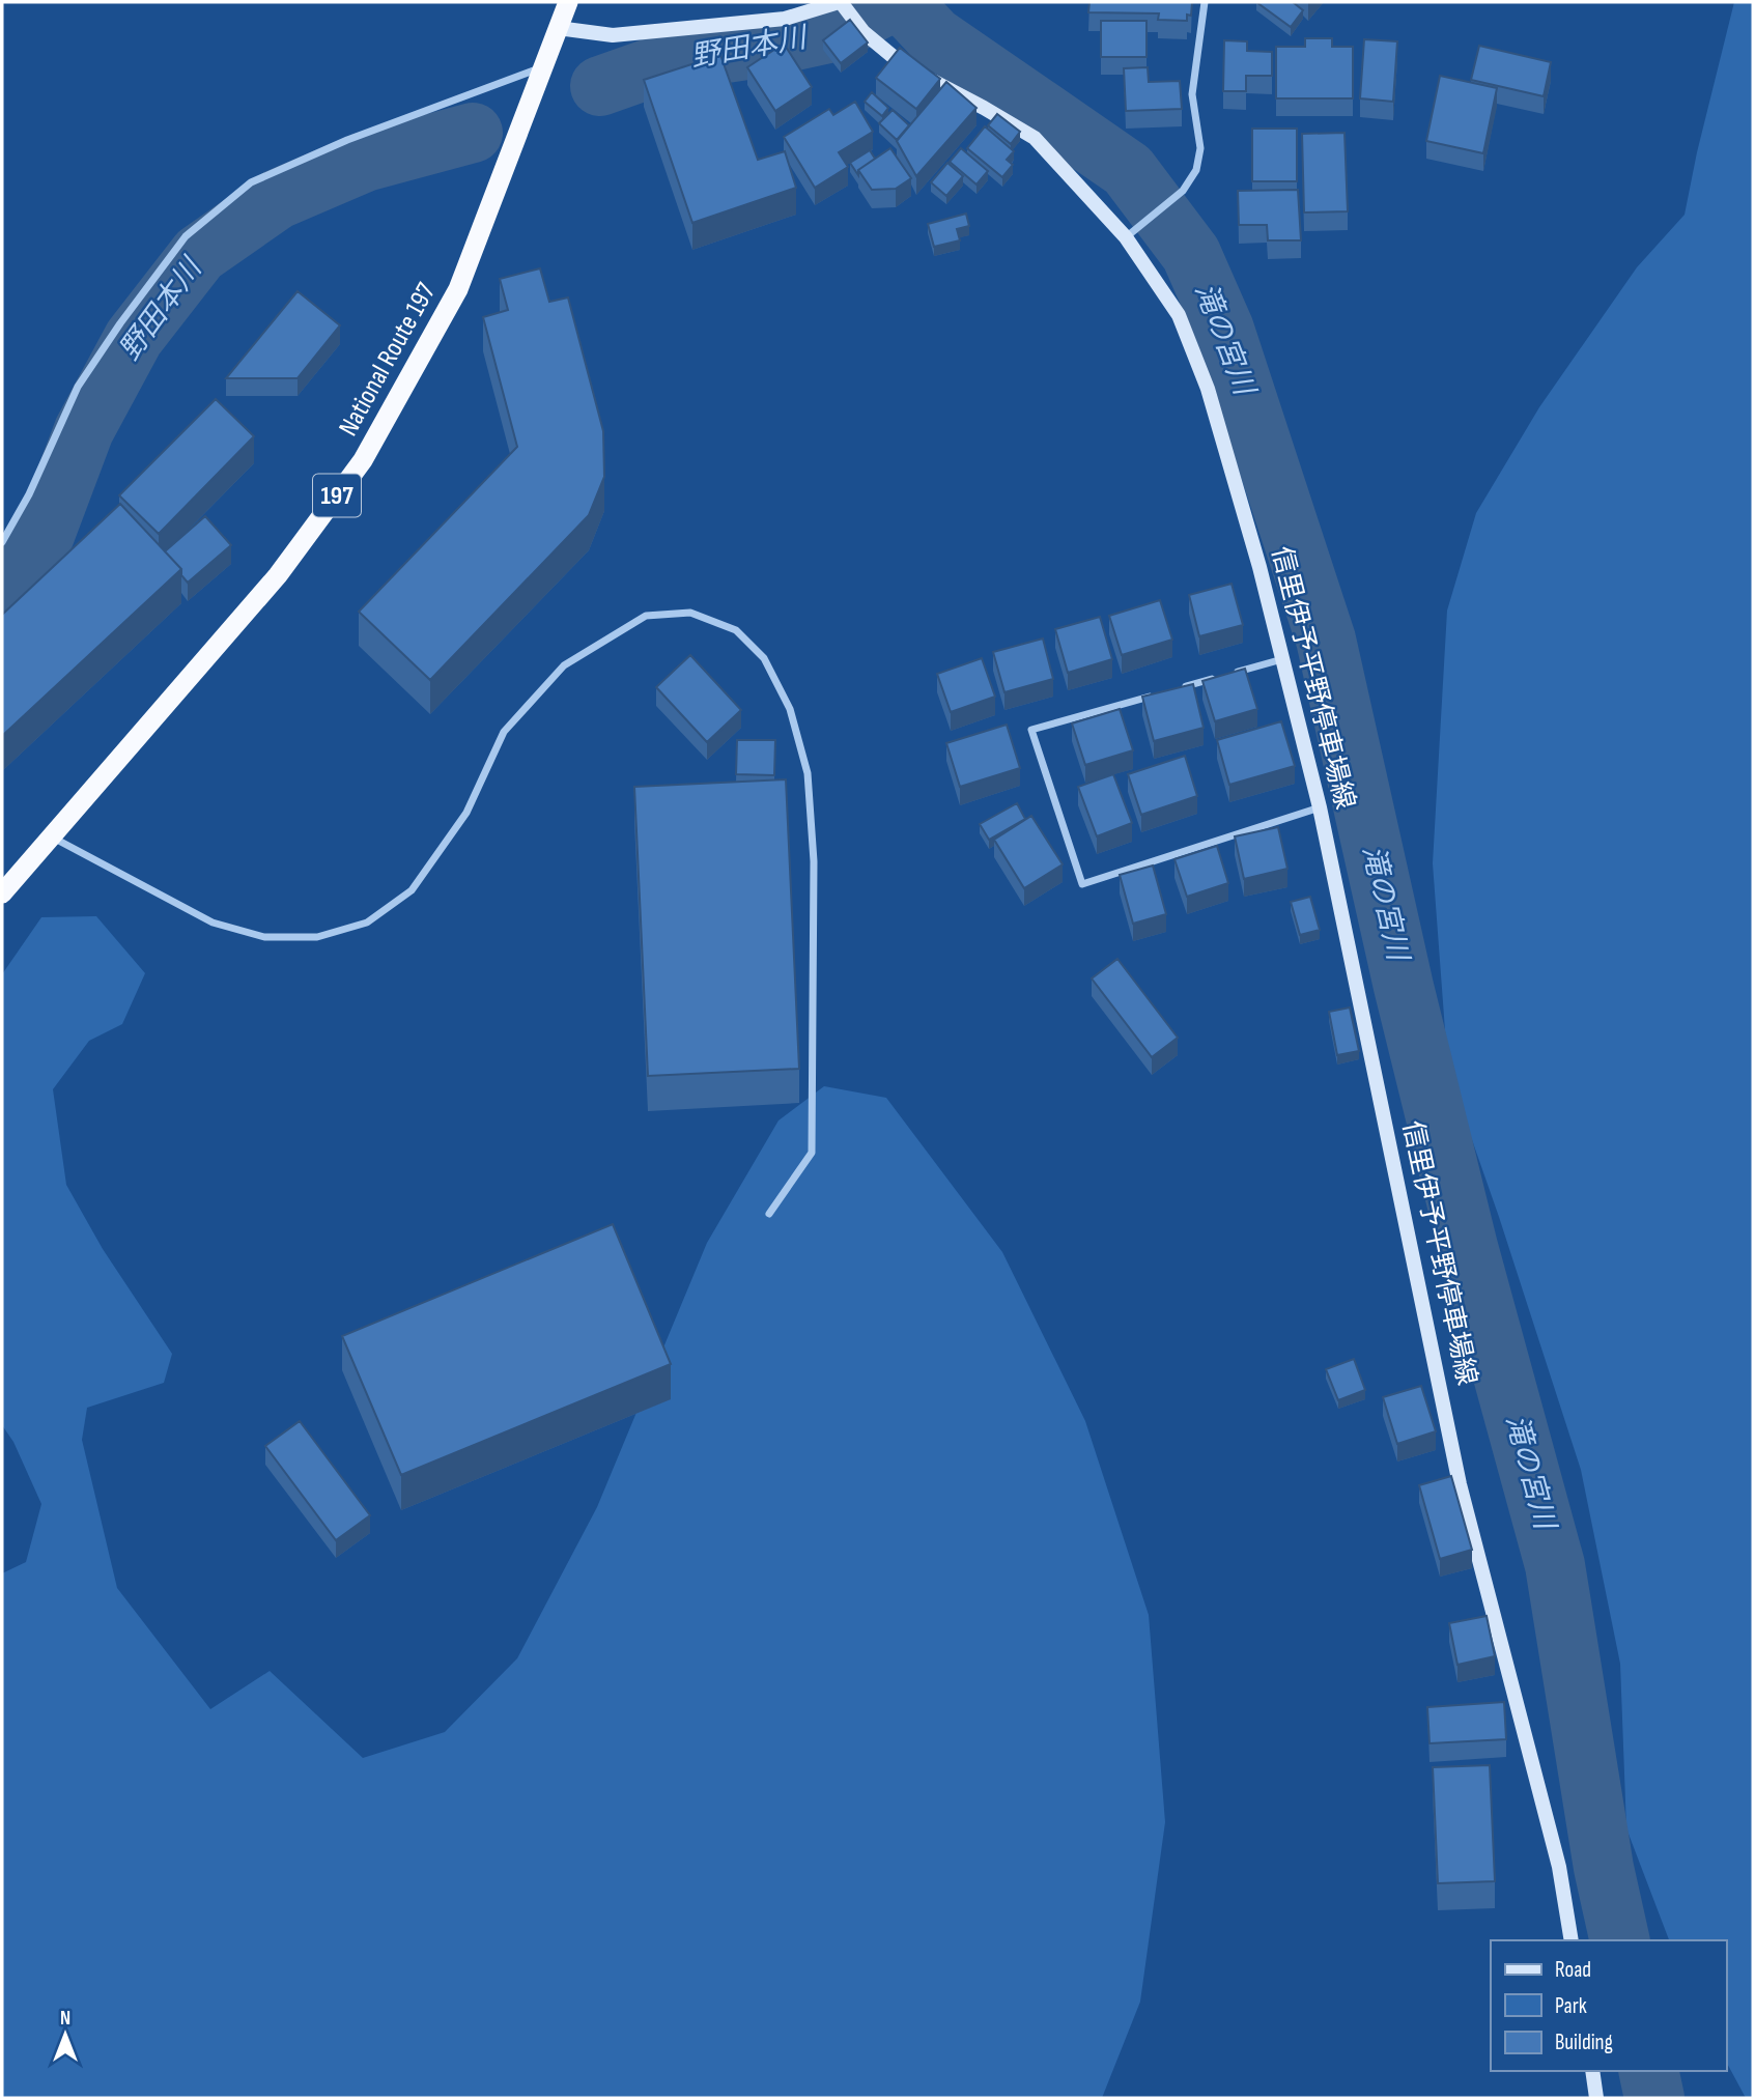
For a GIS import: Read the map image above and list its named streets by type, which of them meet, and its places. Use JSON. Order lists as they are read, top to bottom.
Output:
{
  "streets": {
    "highway": ["National Route 197", "197"],
    "main road": ["信里伊予平野停車場線"]
  },
  "crossings": [
    ["National Route 197", "信里伊予平野停車場線"]
  ],
  "water": ["野田本川", "滝の宮川"],
  "legend": ["Road", "Park", "Building"],
  "north": "top"
}
